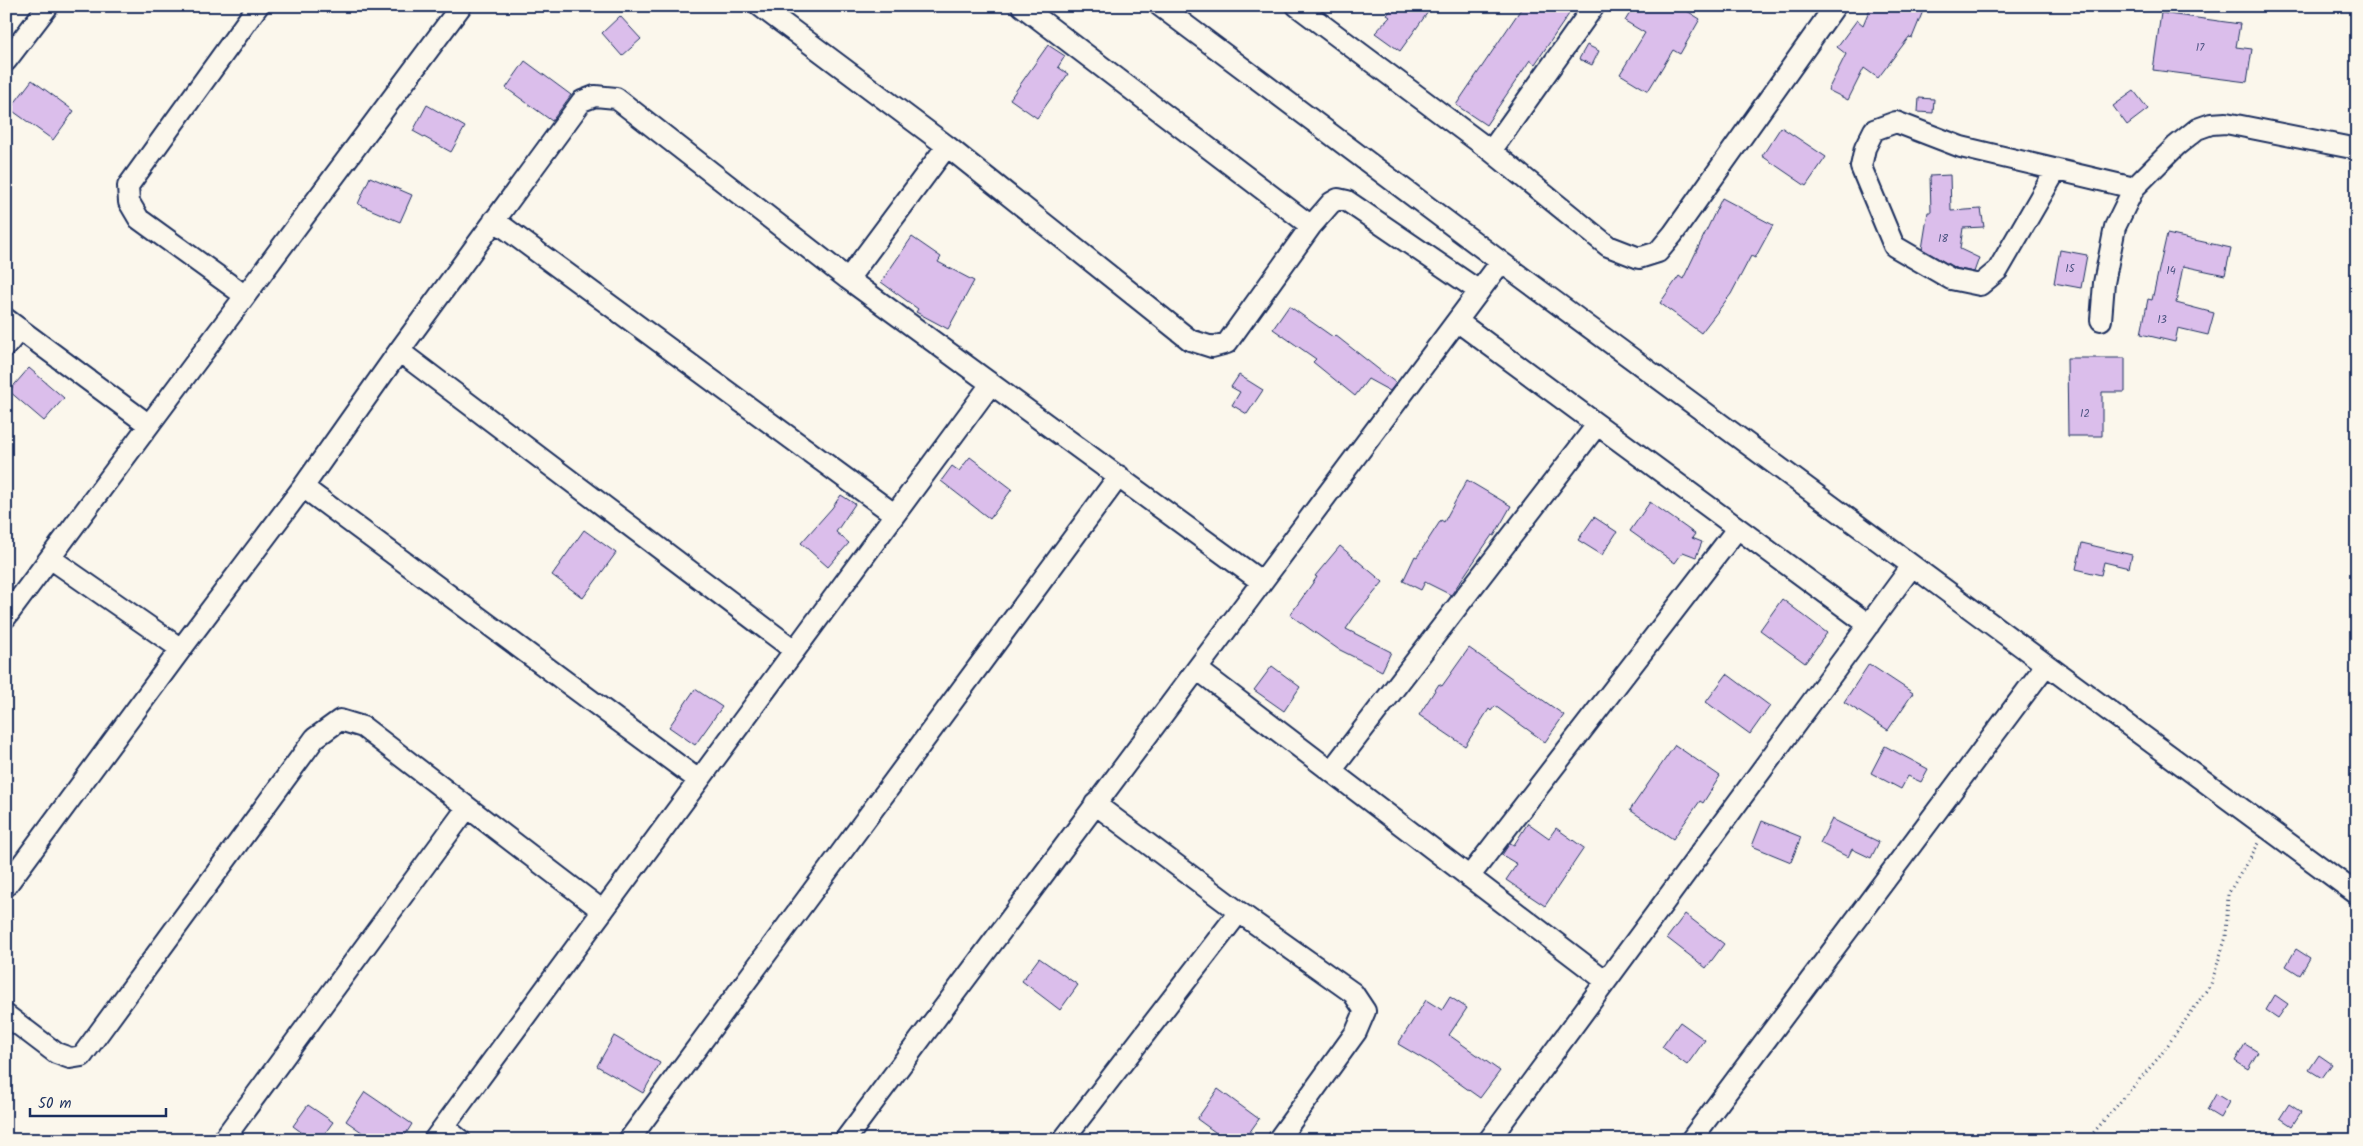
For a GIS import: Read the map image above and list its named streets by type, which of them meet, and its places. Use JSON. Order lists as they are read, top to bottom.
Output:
{
  "house_numbers": [
    "17",
    "18",
    "15",
    "14",
    "13",
    "12"
  ],
  "scale_bar": "50 m"
}
